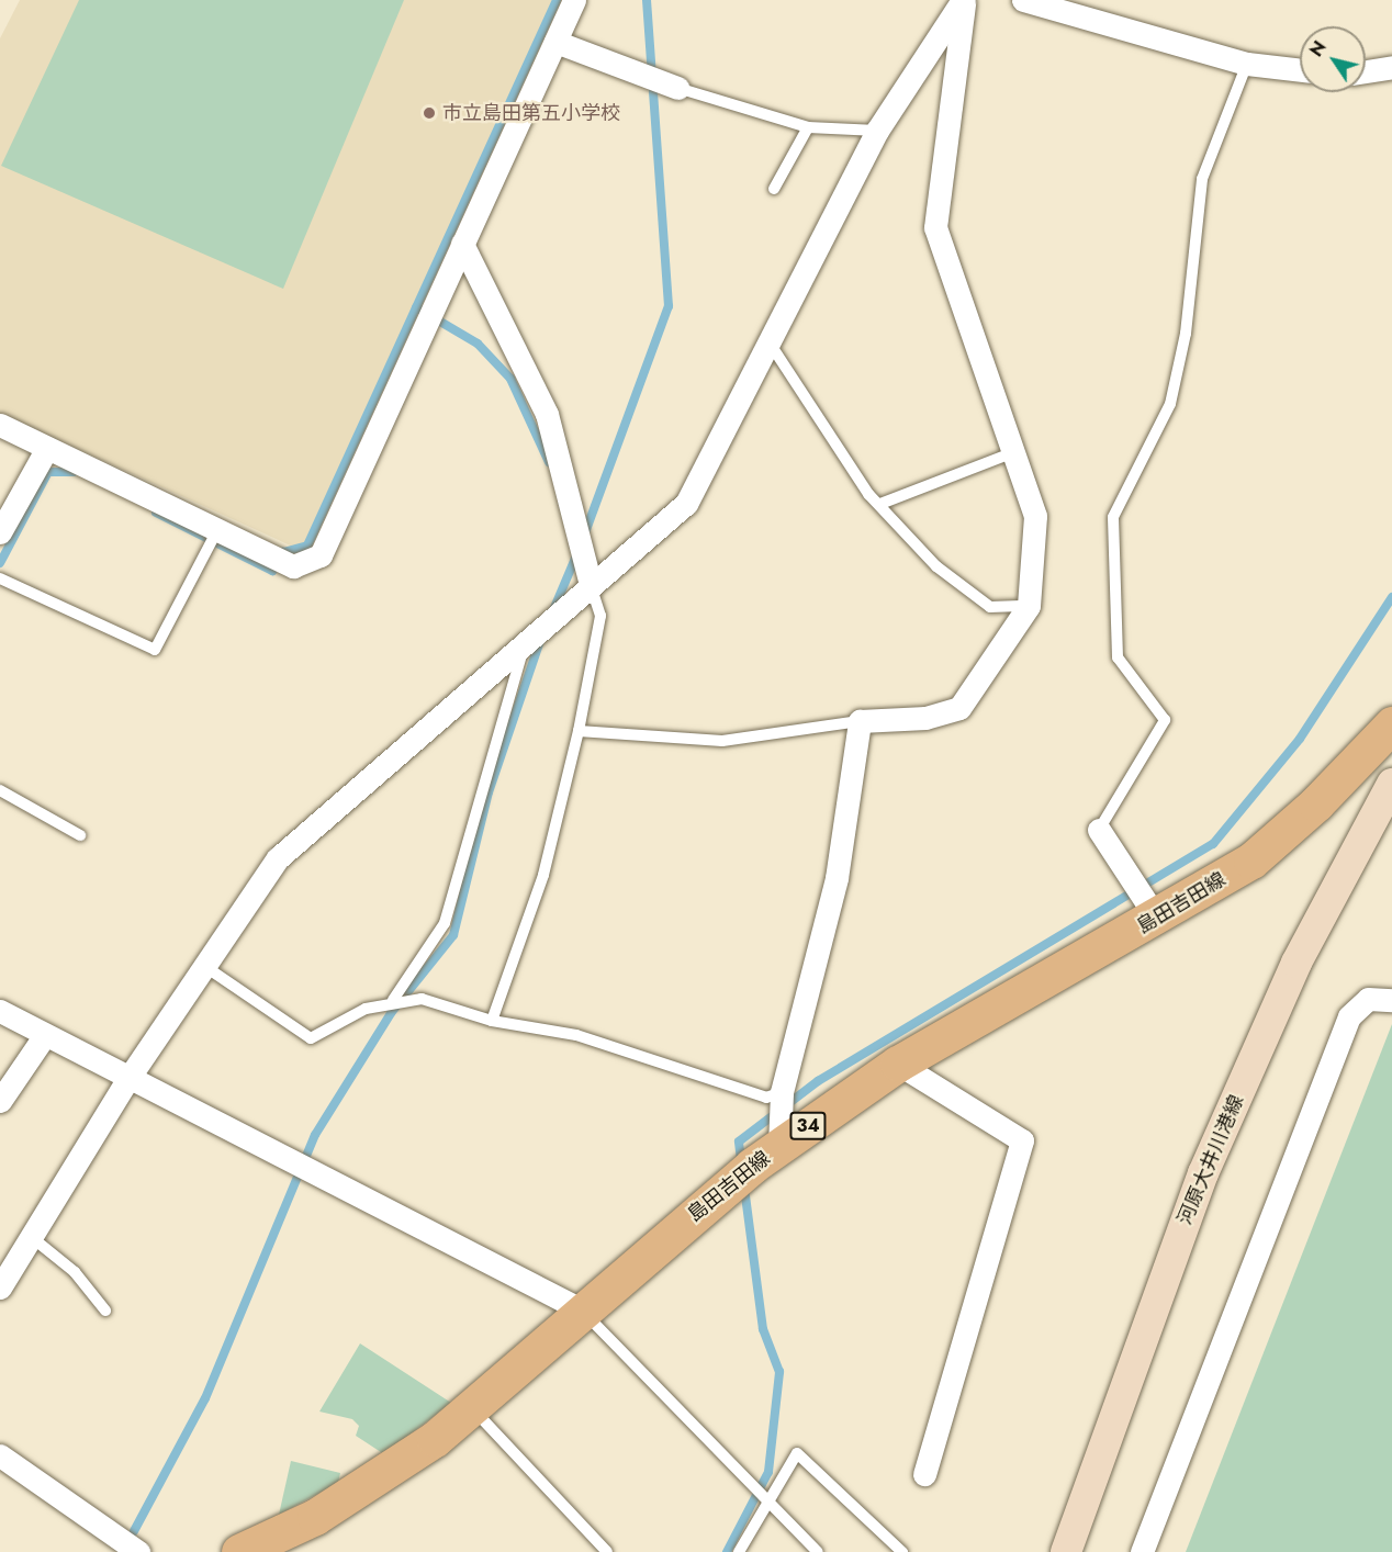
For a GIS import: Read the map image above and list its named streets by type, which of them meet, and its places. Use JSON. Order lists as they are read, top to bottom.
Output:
{
  "streets": {
    "main road": ["島田吉田線", "34", "河原大井川港線"]
  },
  "places": ["市立島田第五小学校"],
  "north": "top left"
}
